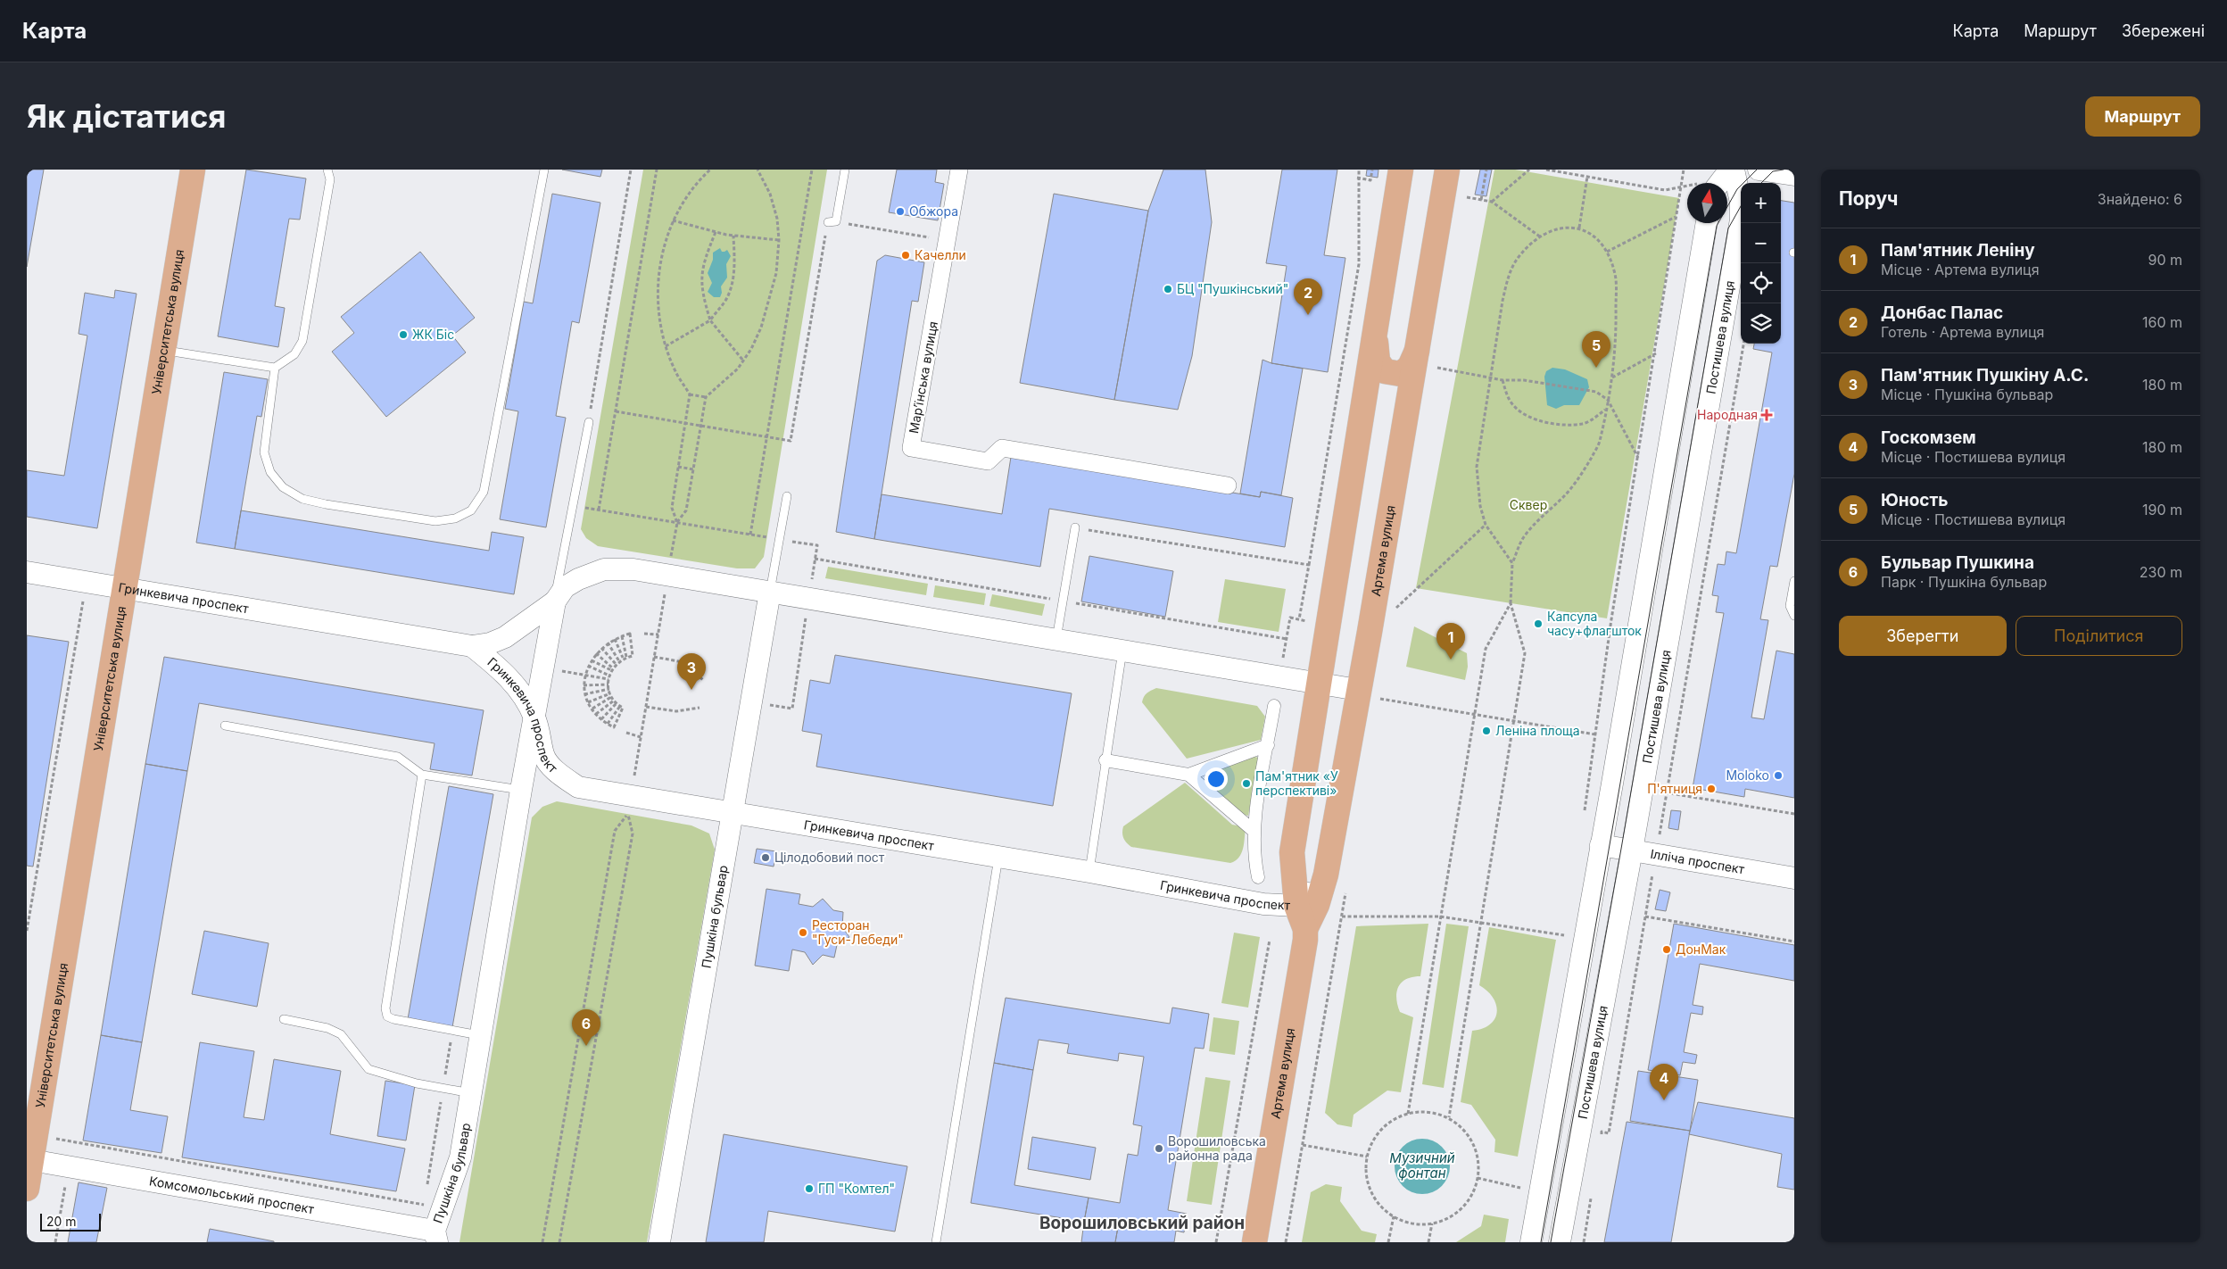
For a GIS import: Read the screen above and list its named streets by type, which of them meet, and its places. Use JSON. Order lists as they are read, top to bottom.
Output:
{
  "streets": {
    "main road": ["Університетська вулиця", "Артема вулиця"],
    "street": [
      "Постишева вулиця",
      "Мар’їнська вулиця",
      "Гринкевича проспект",
      "Ілліча проспект",
      "Пушкіна бульвар",
      "Комсомольський проспект"
    ]
  },
  "crossings": [
    ["Університетська вулиця", "Гринкевича проспект"],
    ["Університетська вулиця", "Комсомольський проспект"],
    ["Постишева вулиця", "Ілліча проспект"],
    ["Артема вулиця", "Гринкевича проспект"],
    ["Гринкевича проспект", "Пушкіна бульвар"],
    ["Пушкіна бульвар", "Комсомольський проспект"]
  ],
  "districts": ["Ворошиловський район"],
  "water": ["Музичний фонтан"],
  "parks": ["Сквер"],
  "places": {
    "other": [
      "Обжора",
      "Качелли",
      "БЦ \"Пушкінський\"",
      "ЖК Біс",
      "Капсула часу+флагшток",
      "Леніна площа",
      "Moloko",
      "Пам'ятник «У перспективі»",
      "П'ятниця",
      "Цілодобовий пост",
      "Ресторан \"Гуси-Лебеди\"",
      "ДонМак",
      "Ворошиловська районна рада",
      "ГП \"Комтел\""
    ],
    "health": ["Народная"]
  },
  "scale_bar": "20 m",
  "north": "top",
  "page": {
    "header": "Карта",
    "nav": ["Карта", "Маршрут", "Збережені"],
    "buttons": [
      "Маршрут",
      ["Зберегти", "Поділитися"]
    ],
    "title": "Як дістатися",
    "heading": ["Поруч", "Знайдено: 6"],
    "map_buttons": ["+", "−"],
    "list": [
      {
        "mark": "1",
        "name": "Пам'ятник Леніну",
        "note": "Місце · Артема вулиця",
        "value": "90 m"
      },
      {
        "mark": "2",
        "name": "Донбас Палас",
        "note": "Готель · Артема вулиця",
        "value": "160 m"
      },
      {
        "mark": "3",
        "name": "Пам'ятник Пушкіну А.С.",
        "note": "Місце · Пушкіна бульвар",
        "value": "180 m"
      },
      {
        "mark": "4",
        "name": "Госкомзем",
        "note": "Місце · Постишева вулиця",
        "value": "180 m"
      },
      {
        "mark": "5",
        "name": "Юность",
        "note": "Місце · Постишева вулиця",
        "value": "190 m"
      },
      {
        "mark": "6",
        "name": "Бульвар Пушкина",
        "note": "Парк · Пушкіна бульвар",
        "value": "230 m"
      }
    ],
    "pins": [
      "2",
      "5",
      "1",
      "3",
      "6",
      "4"
    ],
    "scale": "20 m"
  }
}
